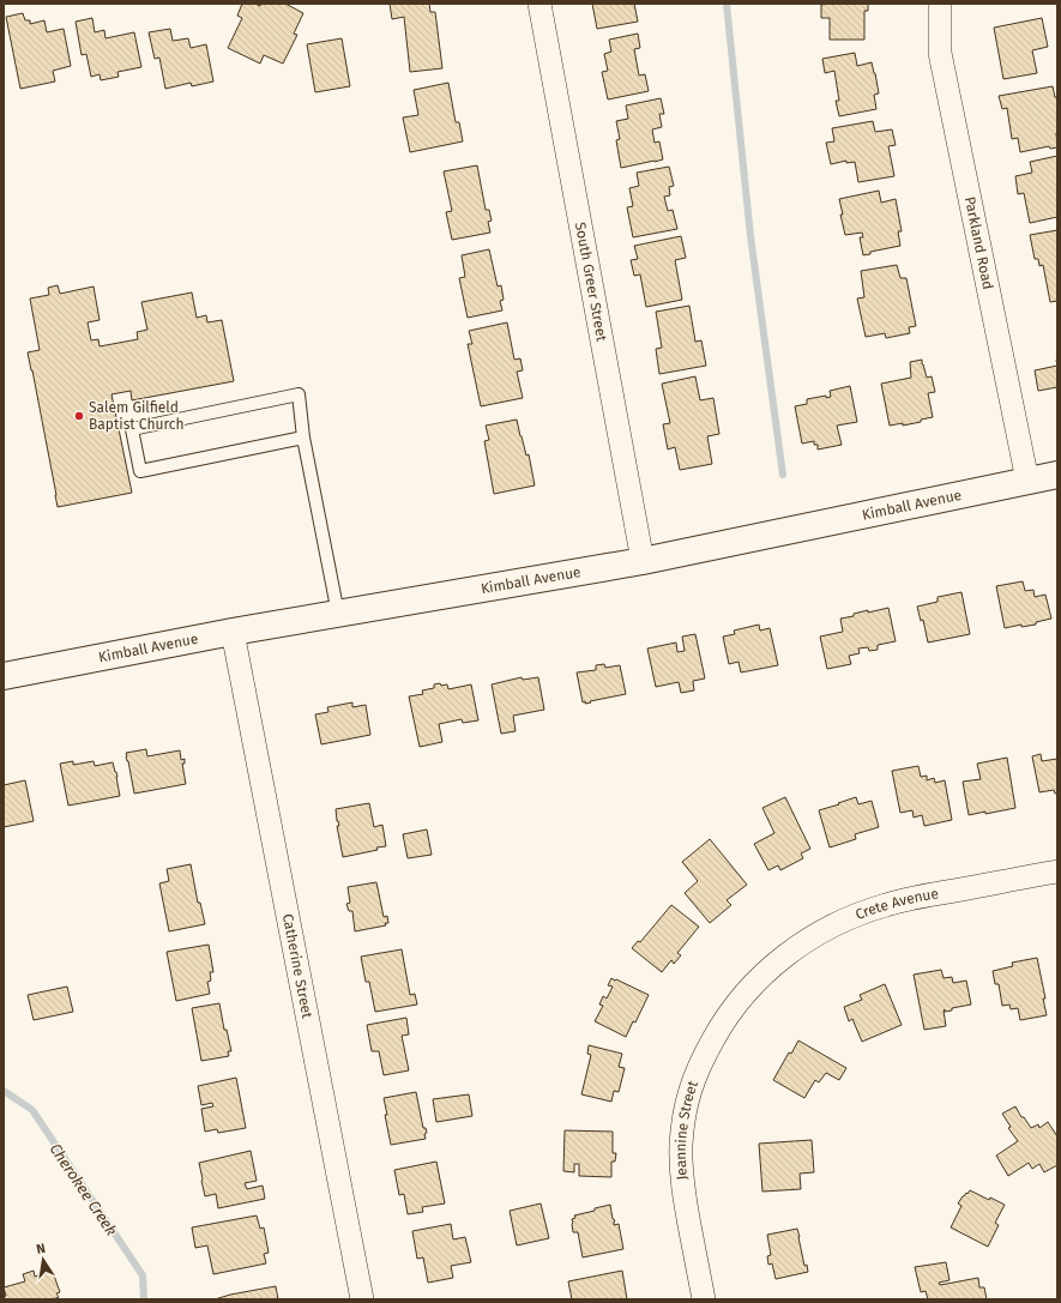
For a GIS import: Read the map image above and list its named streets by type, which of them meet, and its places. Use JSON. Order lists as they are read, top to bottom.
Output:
{
  "streets": {
    "main road": ["Kimball Avenue"],
    "street": [
      "Parkland Road",
      "South Greer Street",
      "Crete Avenue",
      "Catherine Street",
      "Jeannine Street"
    ]
  },
  "crossings": [
    ["Parkland Road", "Kimball Avenue"],
    ["South Greer Street", "Kimball Avenue"],
    ["Kimball Avenue", "Catherine Street"],
    ["Crete Avenue", "Jeannine Street"]
  ],
  "water": ["Cherokee Creek"],
  "places": ["Salem Gilfield Baptist Church"],
  "north": "top"
}
